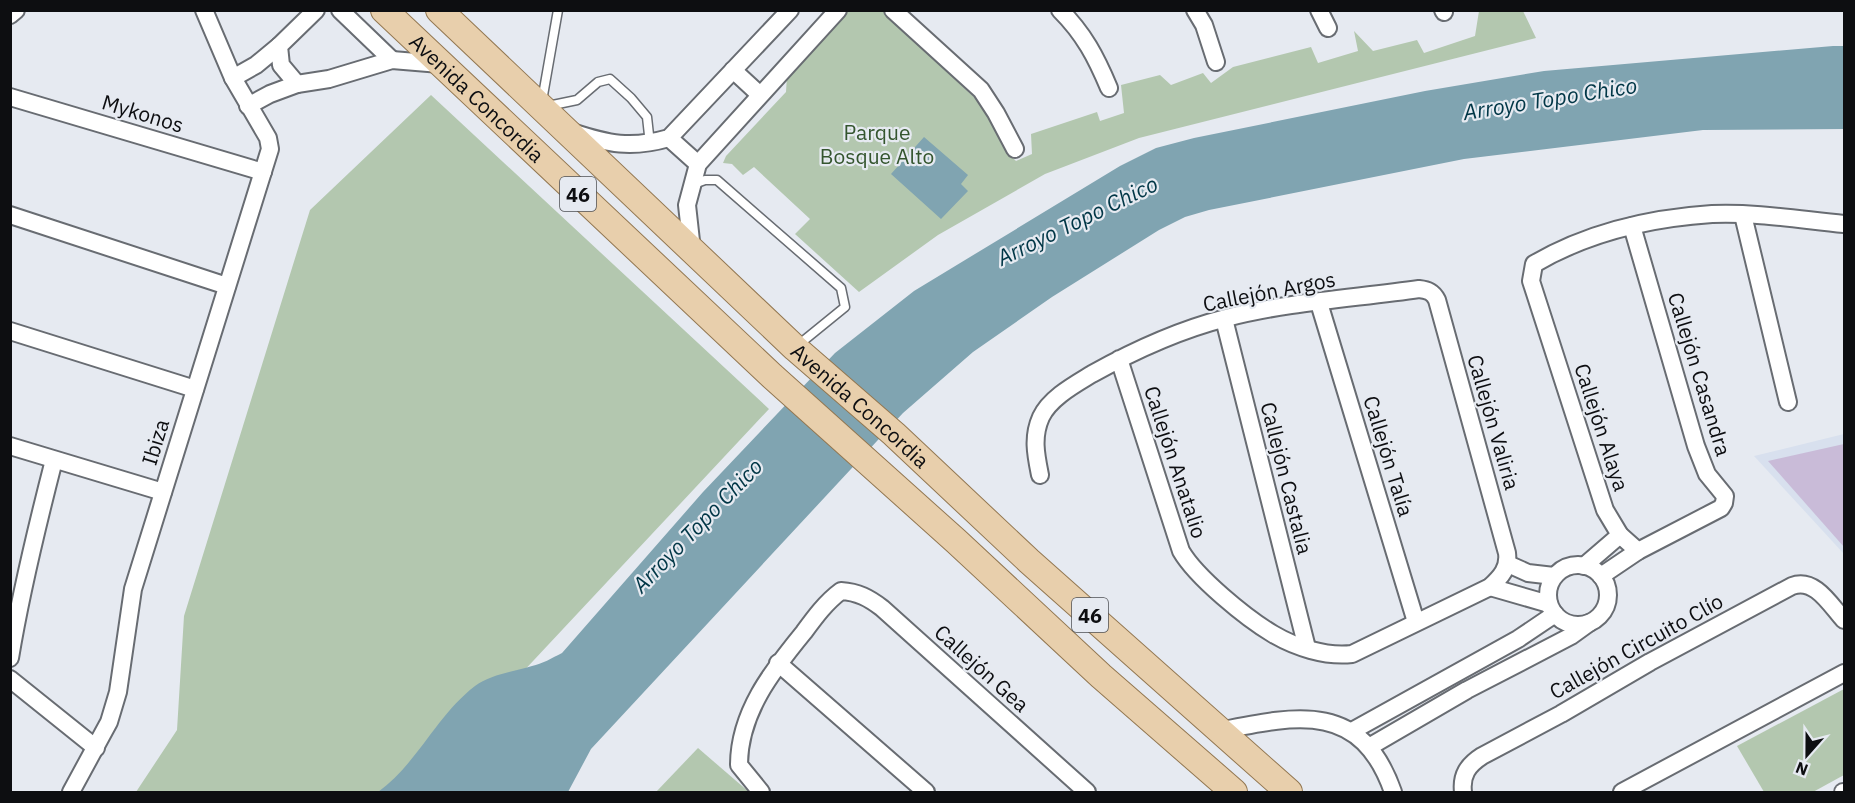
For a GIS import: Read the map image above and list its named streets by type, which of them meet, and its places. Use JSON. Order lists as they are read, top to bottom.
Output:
{
  "streets": {
    "main road": ["Avenida Concordia", "46"],
    "street": [
      "Mykonos",
      "Callejón Argos",
      "Callejón Casandra",
      "Callejón Valiria",
      "Callejón Alaya",
      "Ibiza",
      "Callejón Talía",
      "Callejón Anatalio",
      "Callejón Castalia",
      "Callejón Circuito Clío",
      "Callejón Gea"
    ]
  },
  "crossings": [
    ["Mykonos", "Ibiza"],
    ["Callejón Argos", "Callejón Valiria"],
    ["Callejón Argos", "Callejón Talía"],
    ["Callejón Argos", "Callejón Anatalio"],
    ["Callejón Argos", "Callejón Castalia"],
    ["Callejón Casandra", "Callejón Alaya"],
    ["Callejón Valiria", "Callejón Anatalio"],
    ["Callejón Talía", "Callejón Anatalio"],
    ["Callejón Anatalio", "Callejón Castalia"]
  ],
  "water": ["Arroyo Topo Chico"],
  "parks": ["Parque Bosque Alto"],
  "north": "bottom"
}
